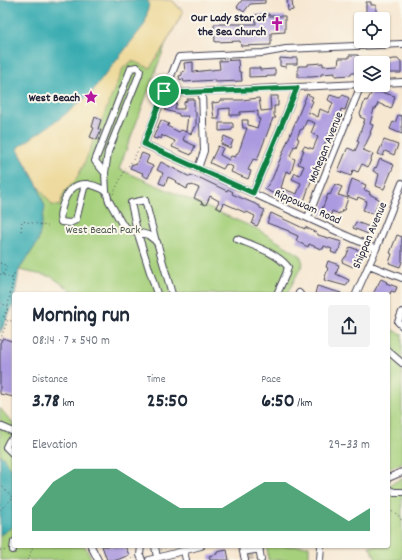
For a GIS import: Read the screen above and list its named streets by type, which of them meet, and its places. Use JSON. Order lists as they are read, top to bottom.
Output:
{
  "streets": {
    "street": ["Mohegan Avenue", "Rippowam Road", "Shippan Avenue"]
  },
  "crossings": [
    ["Mohegan Avenue", "Rippowam Road"],
    ["Rippowam Road", "Shippan Avenue"]
  ],
  "parks": ["West Beach Park"],
  "places": {
    "church": ["Our Lady Star of the Sea Church"],
    "place": ["West Beach"]
  },
  "page": {
    "heading": ["Morning run", "08:14 · 7 × 540 m"],
    "stats": [
      ["Distance", "3.78 km"],
      ["Time", "25:50"],
      ["Pace", "6:50 /km"]
    ],
    "chart": ["Elevation", "29–33 m"]
  }
}
